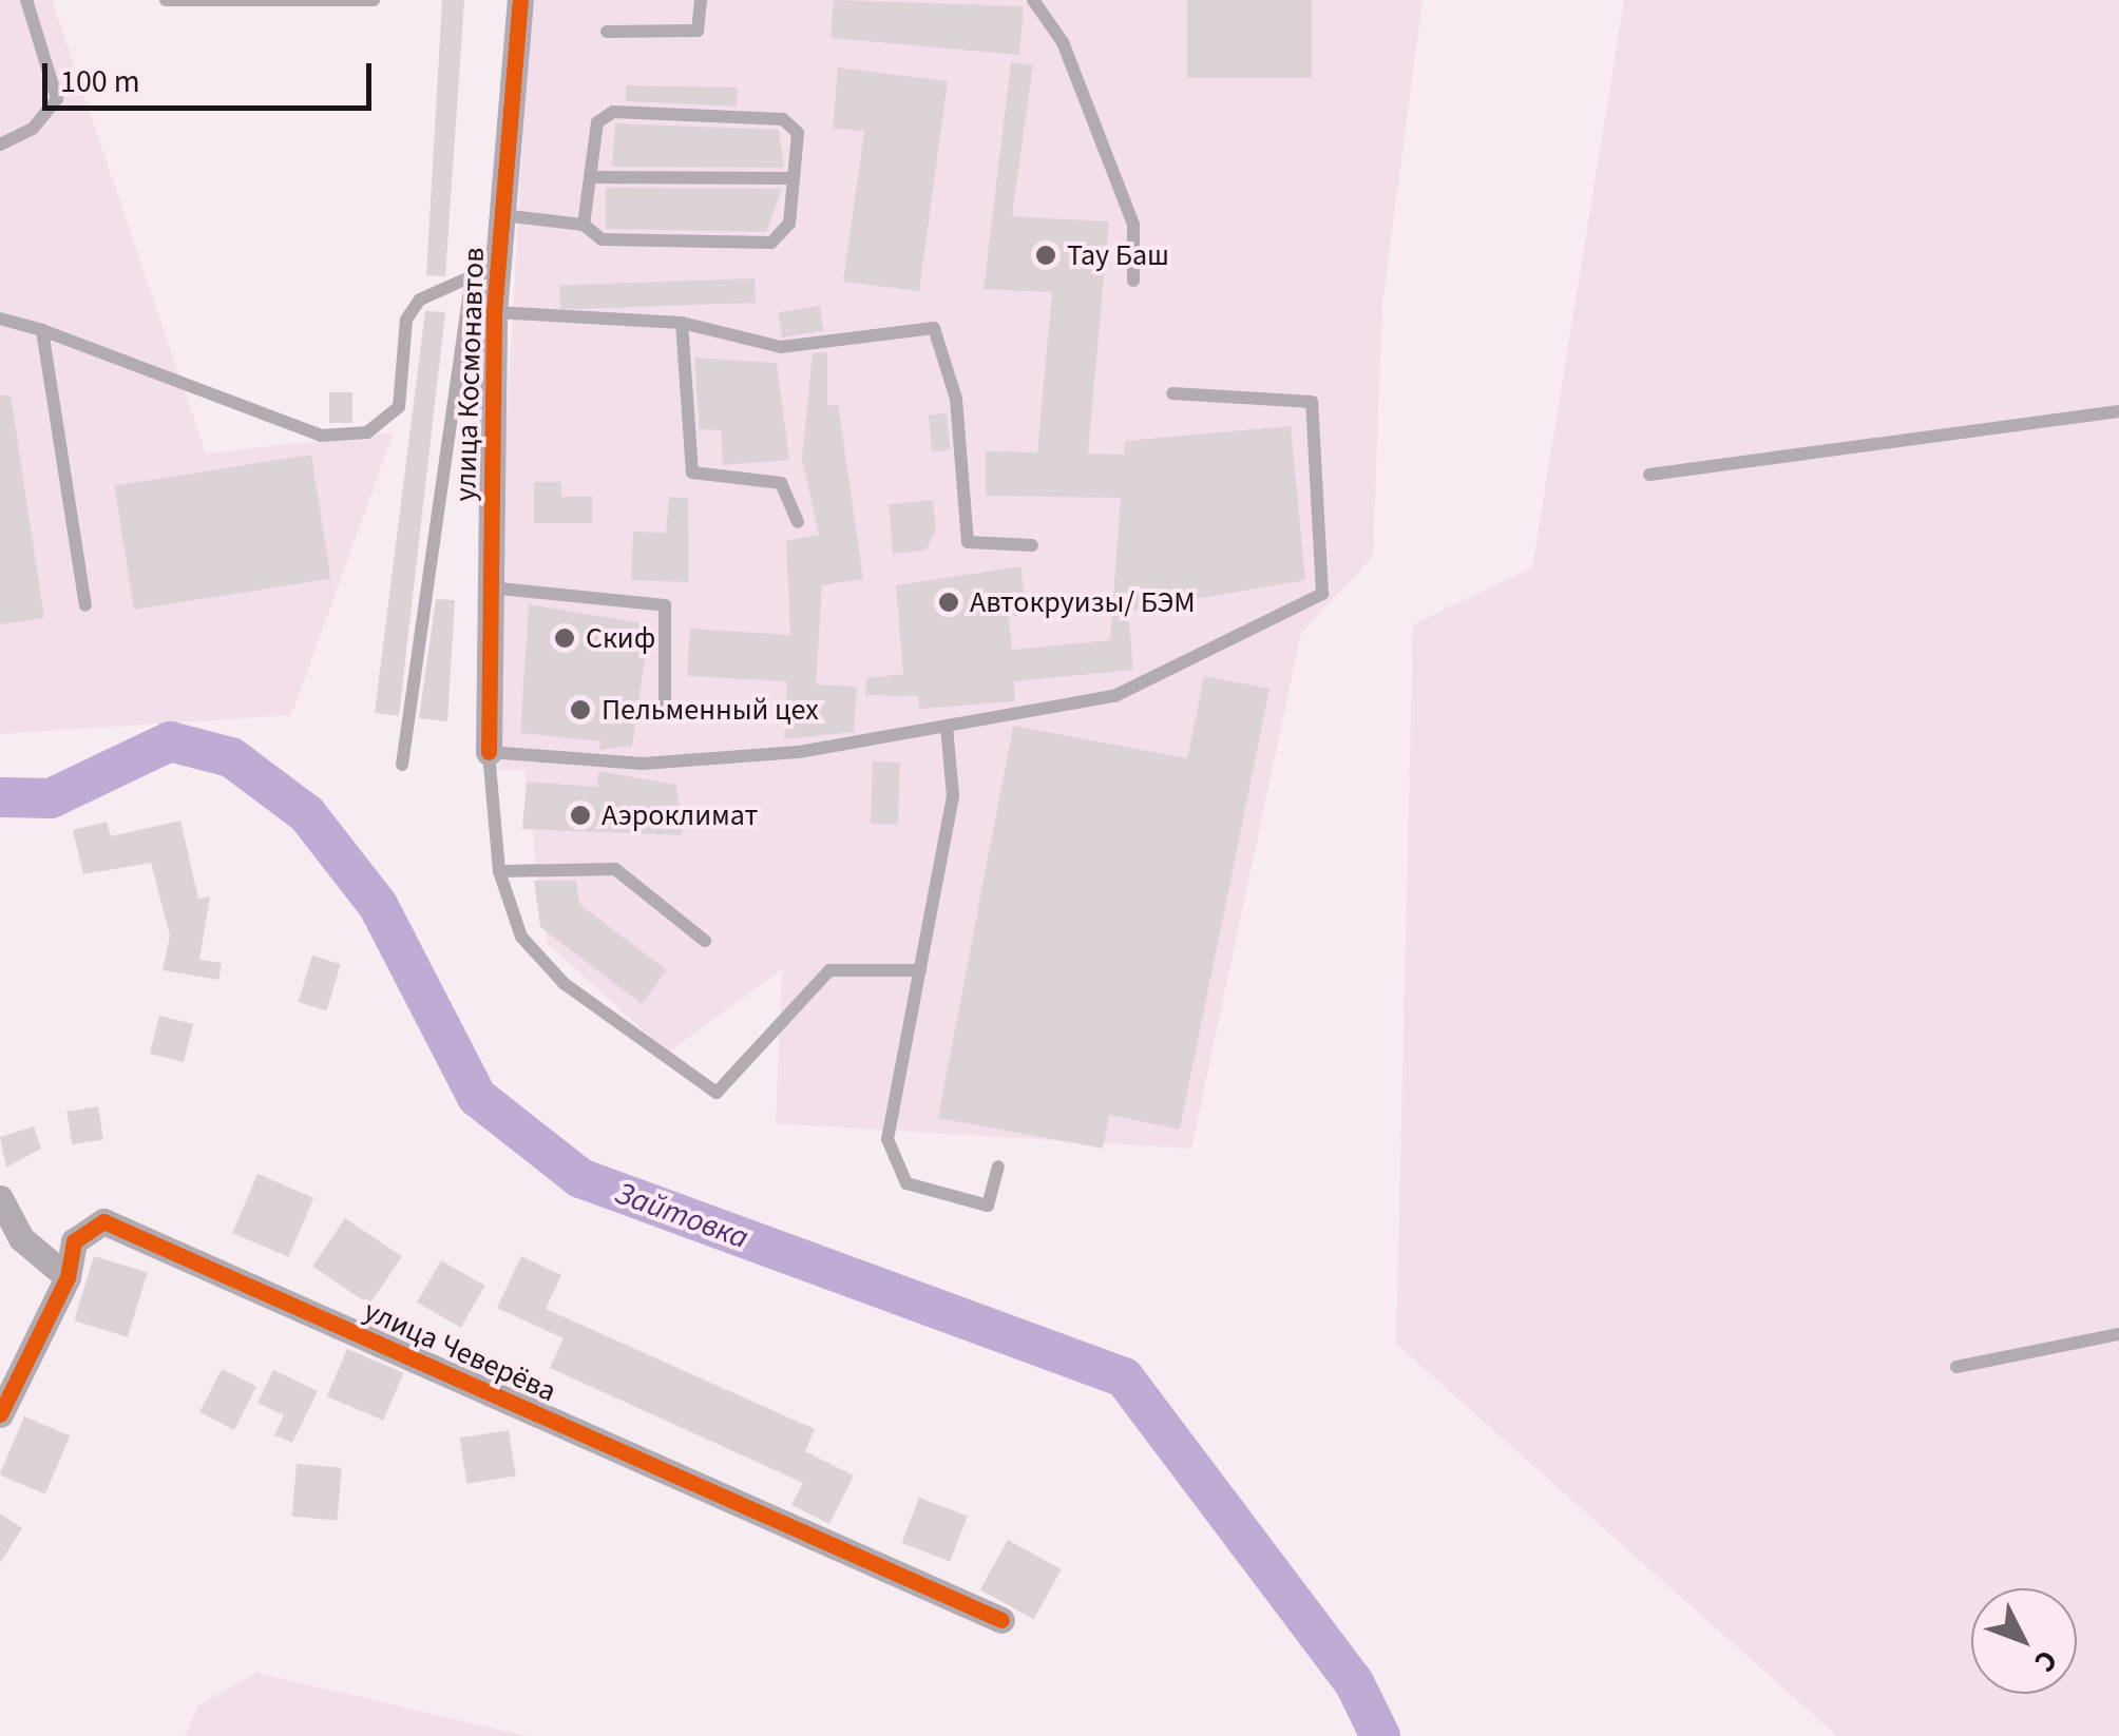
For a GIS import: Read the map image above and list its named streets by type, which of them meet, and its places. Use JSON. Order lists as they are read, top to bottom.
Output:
{
  "streets": {
    "street": ["улица Космонавтов", "улица Чеверёва"]
  },
  "water": ["Зайтовка"],
  "places": [
    "Тау Баш",
    "Автокруизы/ БЭМ",
    "Скиф",
    "Пельменный цех",
    "Аэроклимат"
  ],
  "scale_bar": "100 m",
  "north": "bottom right"
}
